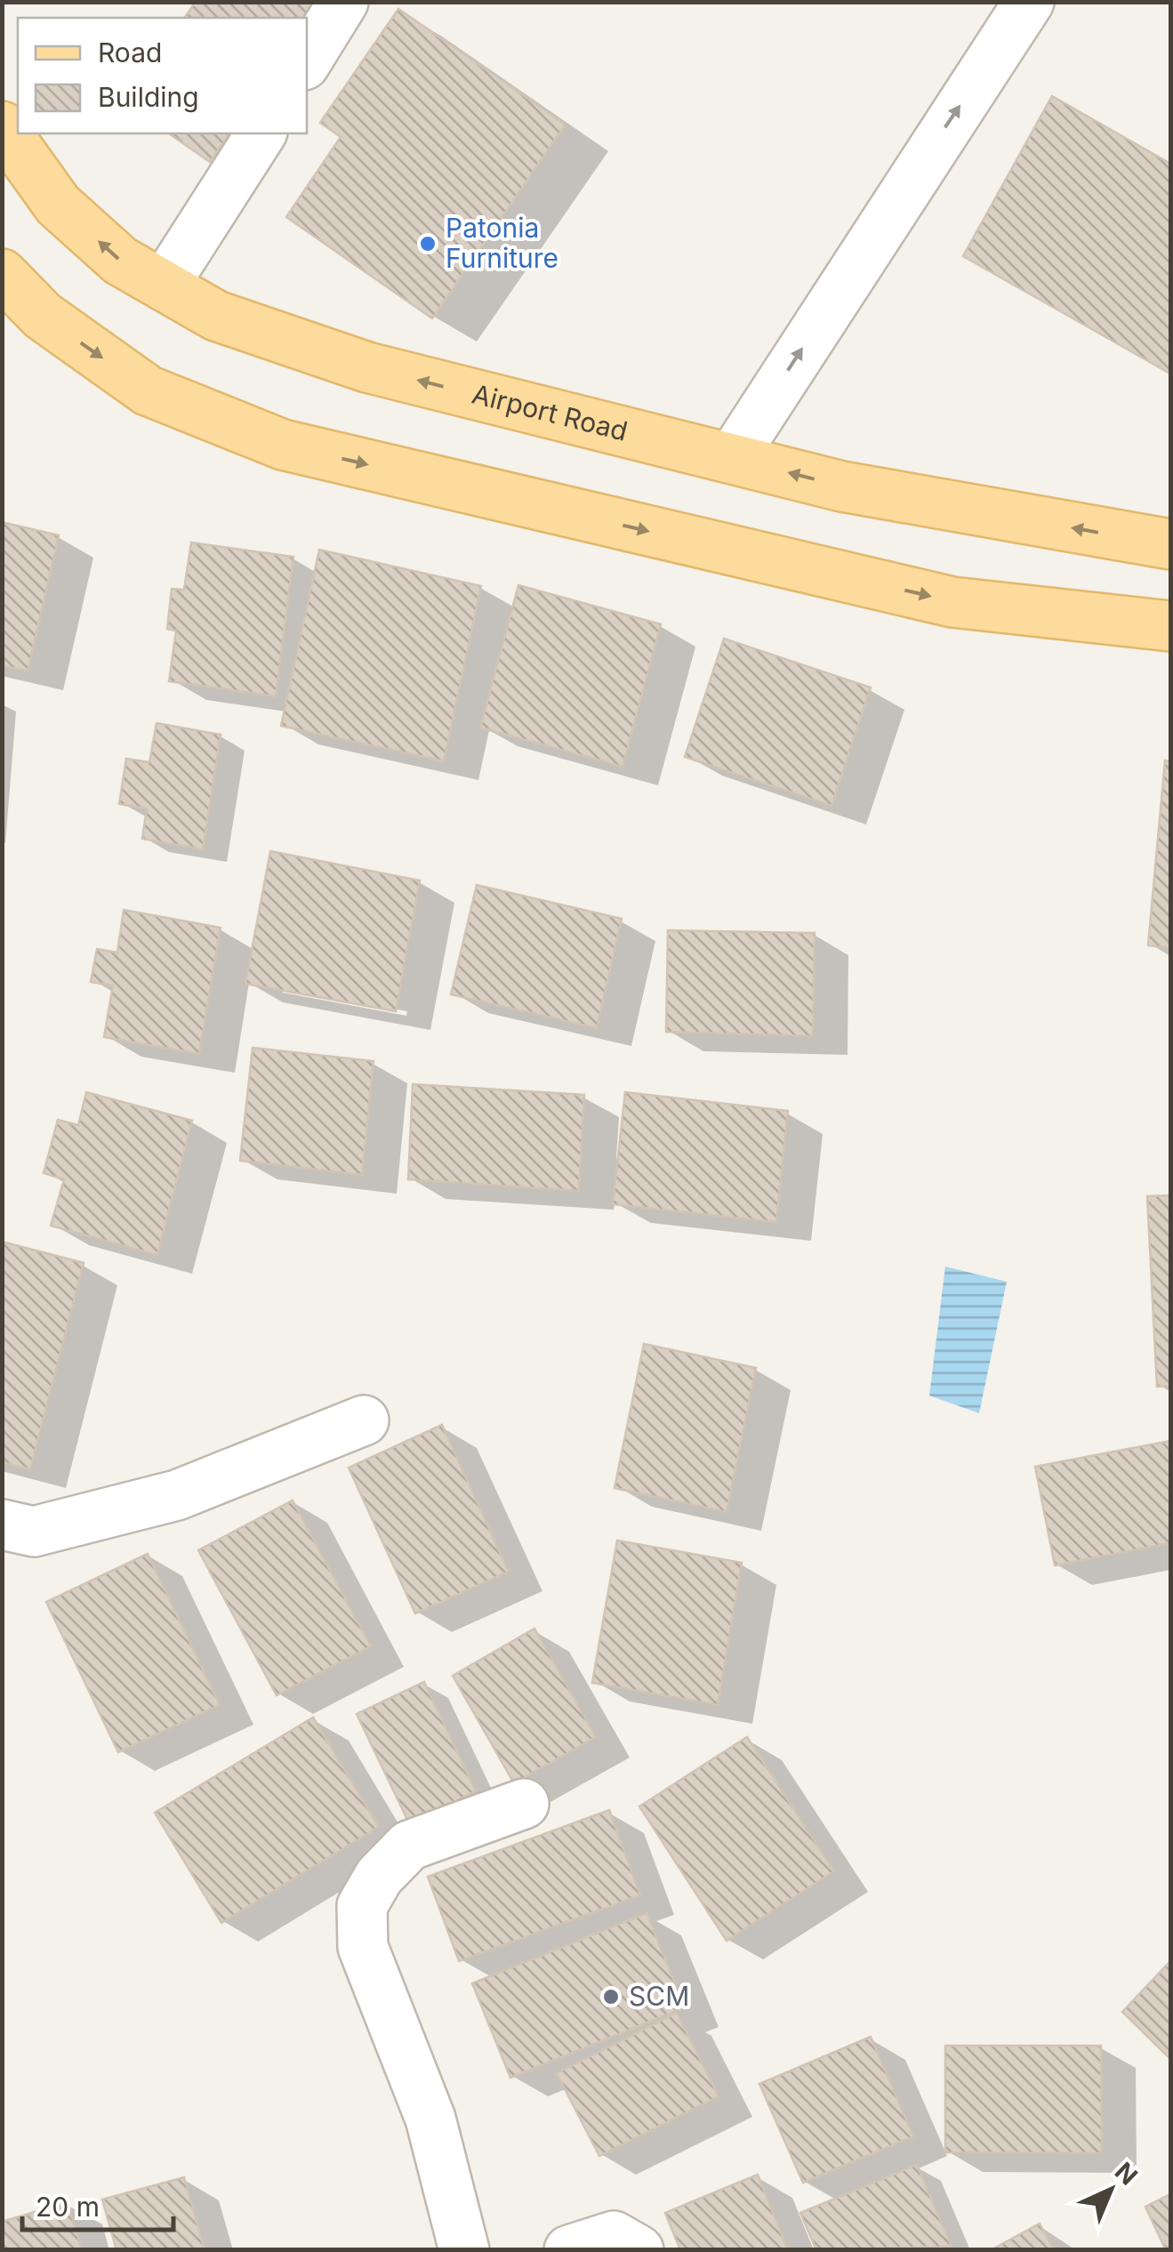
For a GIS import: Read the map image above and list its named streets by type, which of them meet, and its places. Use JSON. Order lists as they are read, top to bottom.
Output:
{
  "streets": {
    "main road": ["Airport Road"]
  },
  "places": ["Patonia Furniture", "SCM"],
  "legend": ["Road", "Building"],
  "scale_bar": "20 m",
  "north": "top right"
}
